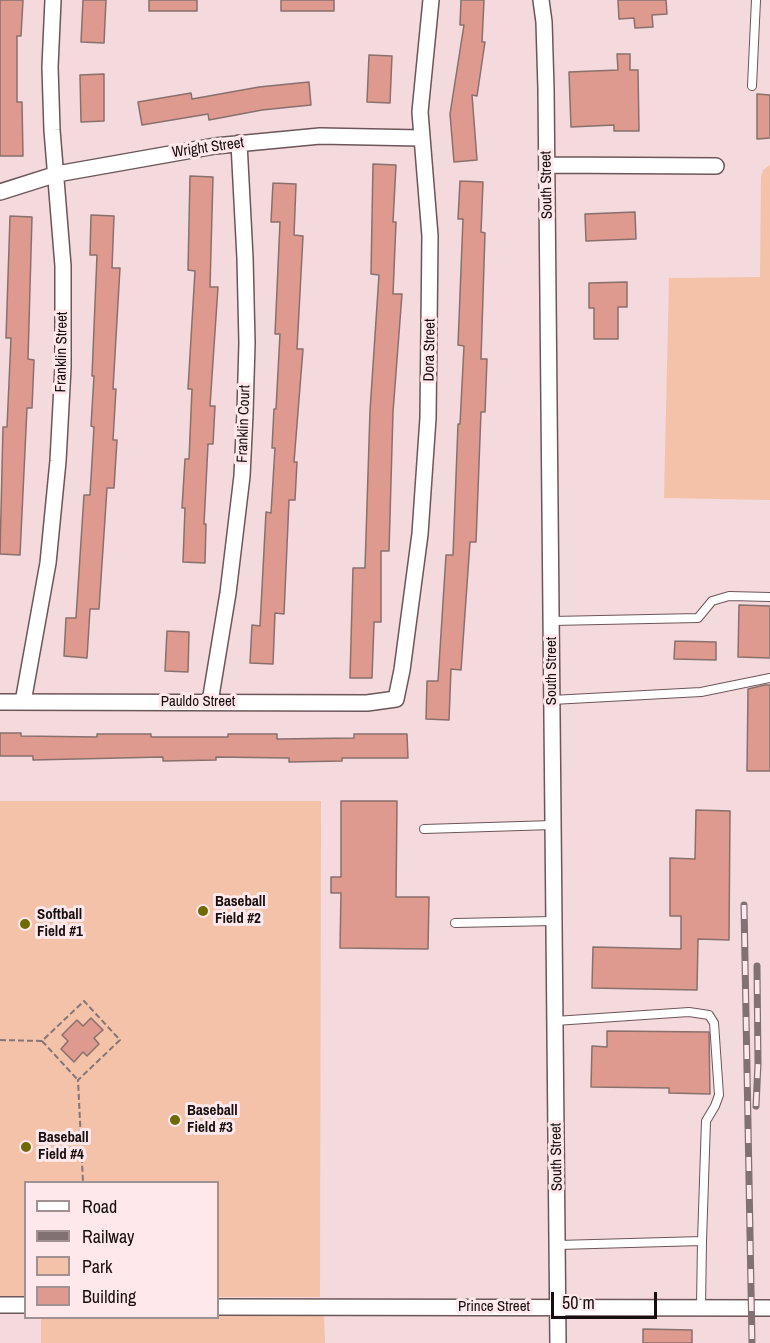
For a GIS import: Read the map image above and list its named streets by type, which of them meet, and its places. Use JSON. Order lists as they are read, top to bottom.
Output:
{
  "streets": {
    "street": [
      "Wright Street",
      "South Street",
      "Dora Street",
      "Franklin Street",
      "Franklin Court",
      "Pauldo Street",
      "Prince Street"
    ]
  },
  "crossings": [
    ["Wright Street", "Dora Street"],
    ["Wright Street", "Franklin Street"],
    ["Wright Street", "Franklin Court"],
    ["South Street", "Prince Street"],
    ["Dora Street", "Pauldo Street"],
    ["Franklin Street", "Pauldo Street"],
    ["Franklin Court", "Pauldo Street"]
  ],
  "places": [
    "Baseball Field #2",
    "Softball Field #1",
    "Baseball Field #3",
    "Baseball Field #4"
  ],
  "legend": [
    "Road",
    "Railway",
    "Park",
    "Building"
  ],
  "scale_bar": "50 m"
}
